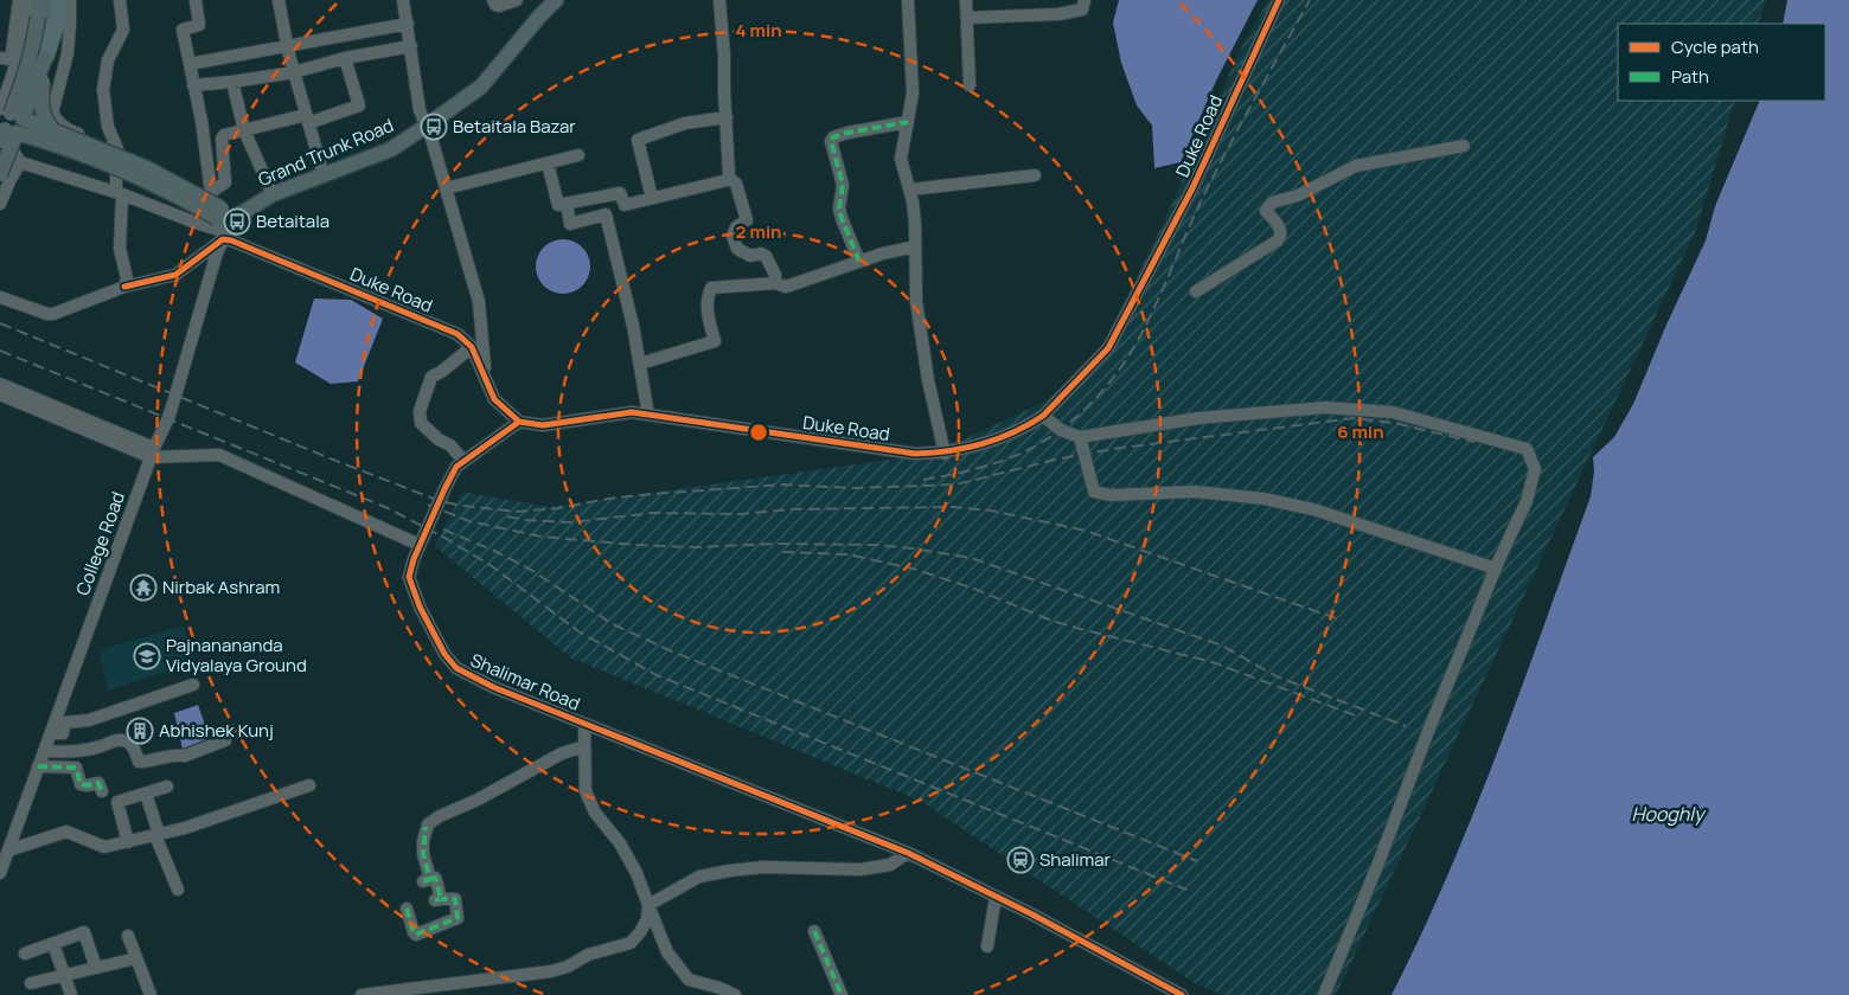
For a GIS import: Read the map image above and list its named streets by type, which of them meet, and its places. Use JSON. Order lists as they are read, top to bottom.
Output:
{
  "streets": {
    "main road": ["Grand Trunk Road"],
    "street": ["Duke Road", "College Road", "Shalimar Road"]
  },
  "crossings": [
    ["Duke Road", "Grand Trunk Road"],
    ["Duke Road", "College Road"],
    ["Grand Trunk Road", "College Road"]
  ],
  "water": ["Hooghly"],
  "places": {
    "bus stop": ["Betaitala Bazar", "Betaitala"],
    "temple": ["Nirbak Ashram"],
    "school or university": ["Pajnanananda Vidyalaya Ground"],
    "building": ["Abhishek Kunj"],
    "station": ["Shalimar"]
  },
  "legend": ["Cycle path", "Path"],
  "rings": ["4 min", "2 min", "6 min"]
}
